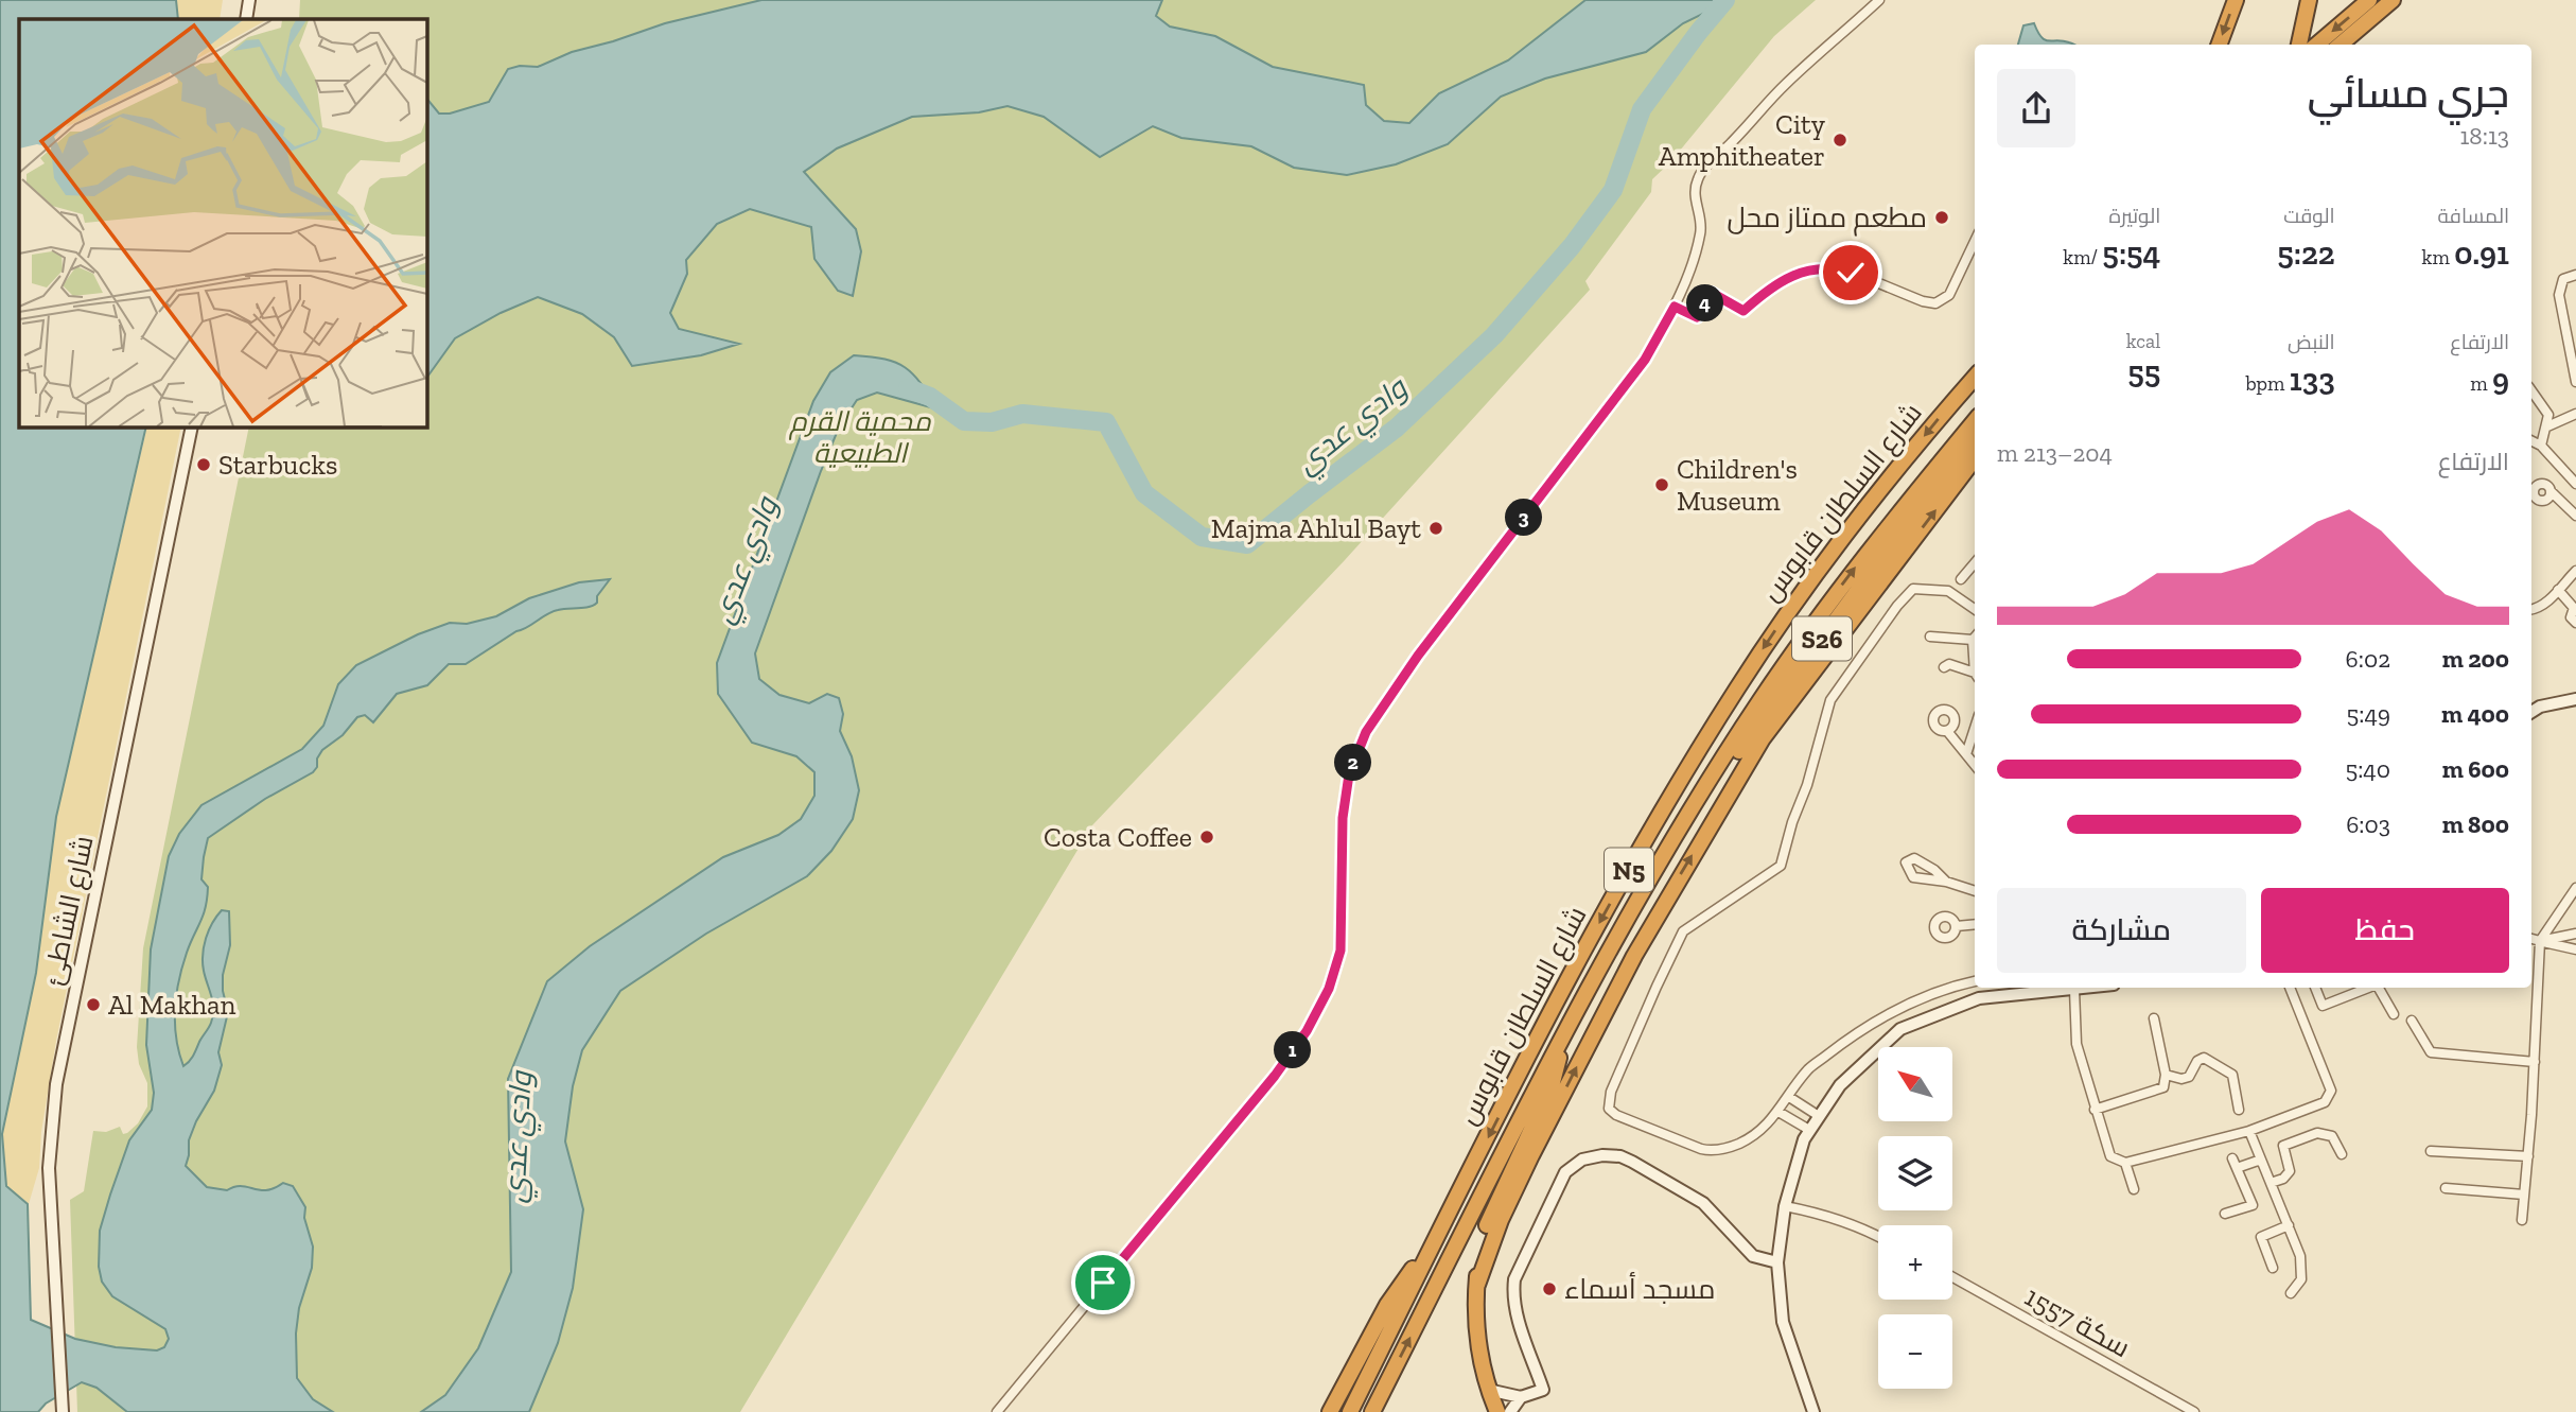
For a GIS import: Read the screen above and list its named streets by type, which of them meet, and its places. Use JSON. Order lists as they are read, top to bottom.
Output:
{
  "streets": {
    "highway": ["شارع السلطان قابوس", "S26", "N5"],
    "main road": ["شارع الشاطئ"],
    "street": ["سكة 1557"]
  },
  "crossings": [
    ["شارع السلطان قابوس", "S26"]
  ],
  "water": ["وادي عدي"],
  "parks": ["محمية القرم الطبيعية"],
  "places": [
    "City Amphitheater",
    "مطعم ممتاز محل",
    "Starbucks",
    "Children's Museum",
    "Majma Ahlul Bayt",
    "Costa Coffee",
    "Al Makhan",
    "مسجد أسماء"
  ],
  "north": "top left",
  "page": {
    "heading": ["جري مسائي", "18:13"],
    "stats": [
      ["المسافة", "0.91 km"],
      ["الوقت", "5:22"],
      ["الوتيرة", "5:54 /km"],
      ["الارتفاع", "9 m"],
      ["النبض", "133 bpm"],
      ["kcal", "55"]
    ],
    "pins": [
      "4",
      "3",
      "2",
      "1"
    ],
    "chart": ["الارتفاع", "204–213 m"],
    "list": [
      {
        "name": "200 m",
        "note": "6:02"
      },
      {
        "name": "400 m",
        "note": "5:49"
      },
      {
        "name": "600 m",
        "note": "5:40"
      },
      {
        "name": "800 m",
        "note": "6:03"
      }
    ],
    "buttons": ["حفظ", "مشاركة"],
    "map_buttons": ["+", "−"]
  }
}
